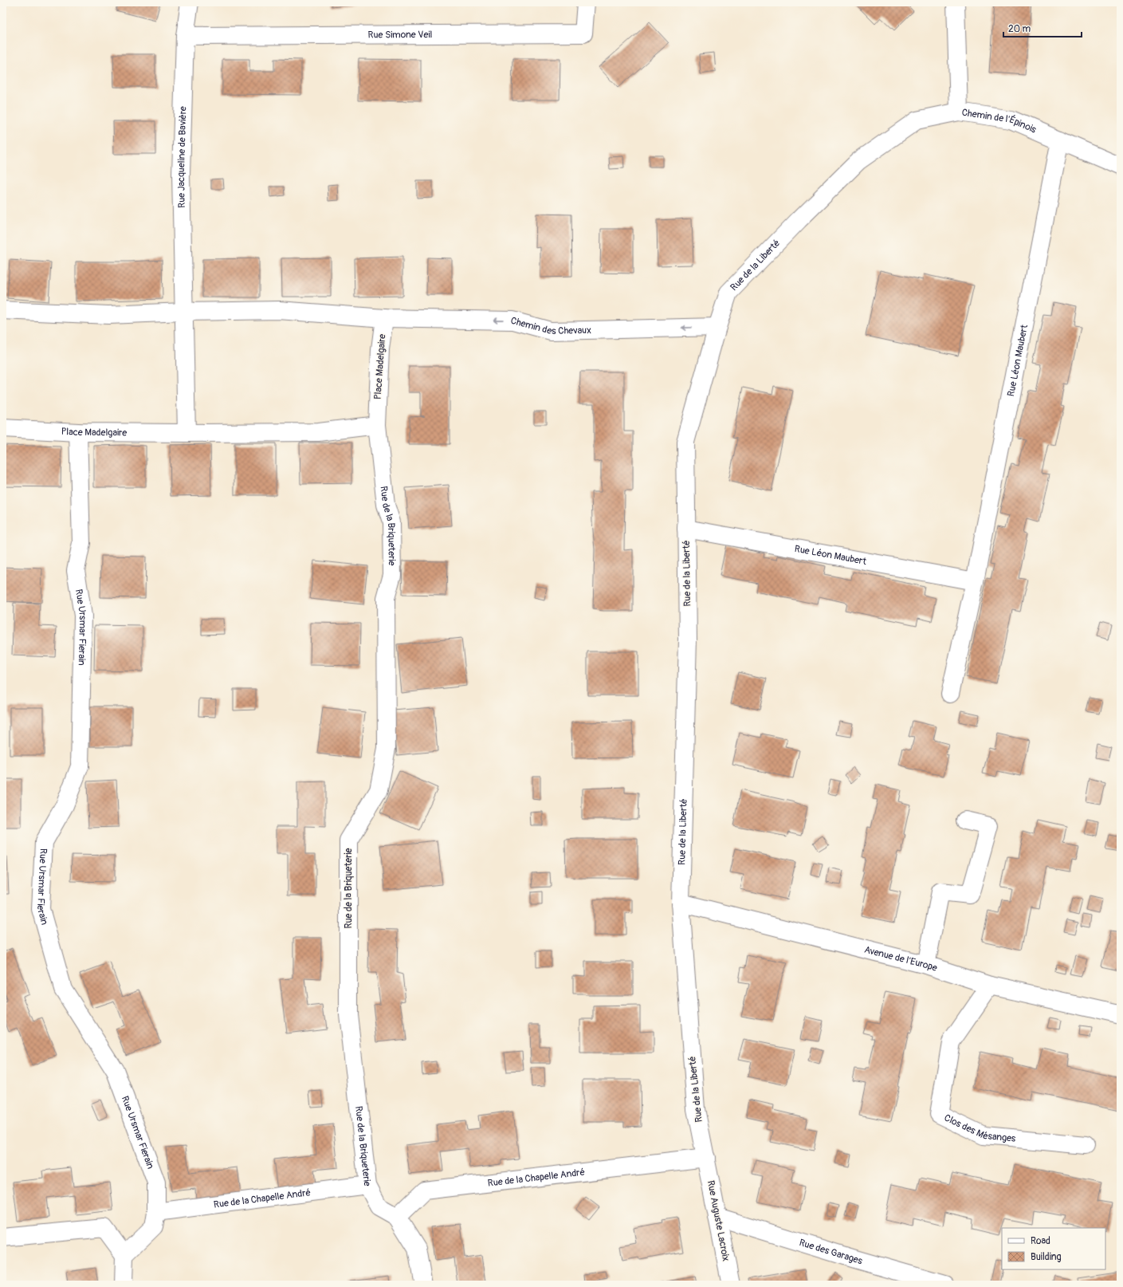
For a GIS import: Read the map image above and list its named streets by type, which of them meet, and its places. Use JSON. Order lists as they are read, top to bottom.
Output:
{
  "streets": {
    "street": [
      "Rue Simone Veil",
      "Chemin de l'Épinois",
      "Rue Jacqueline de Bavière",
      "Rue de la Liberté",
      "Chemin des Chevaux",
      "Rue Léon Maubert",
      "Place Madelgaire",
      "Rue de la Briqueterie",
      "Rue Ursmar Fierain",
      "Avenue de l'Europe",
      "Clos des Mésanges",
      "Rue de la Chapelle André",
      "Rue Auguste Lacroix",
      "Rue des Garages"
    ]
  },
  "crossings": [
    ["Rue Simone Veil", "Rue Jacqueline de Bavière"],
    ["Chemin de l'Épinois", "Rue de la Liberté"],
    ["Chemin de l'Épinois", "Rue Léon Maubert"],
    ["Rue de la Liberté", "Chemin des Chevaux"],
    ["Rue de la Liberté", "Rue Léon Maubert"],
    ["Rue de la Liberté", "Avenue de l'Europe"],
    ["Rue de la Liberté", "Rue de la Chapelle André"],
    ["Rue de la Liberté", "Rue Auguste Lacroix"],
    ["Chemin des Chevaux", "Place Madelgaire"],
    ["Place Madelgaire", "Rue de la Briqueterie"],
    ["Place Madelgaire", "Rue Ursmar Fierain"],
    ["Rue de la Briqueterie", "Rue de la Chapelle André"],
    ["Rue Ursmar Fierain", "Rue de la Chapelle André"],
    ["Avenue de l'Europe", "Clos des Mésanges"],
    ["Rue de la Chapelle André", "Rue Auguste Lacroix"],
    ["Rue Auguste Lacroix", "Rue des Garages"]
  ],
  "one_way": ["Chemin des Chevaux"],
  "legend": ["Road", "Building"],
  "scale_bar": "20 m"
}
